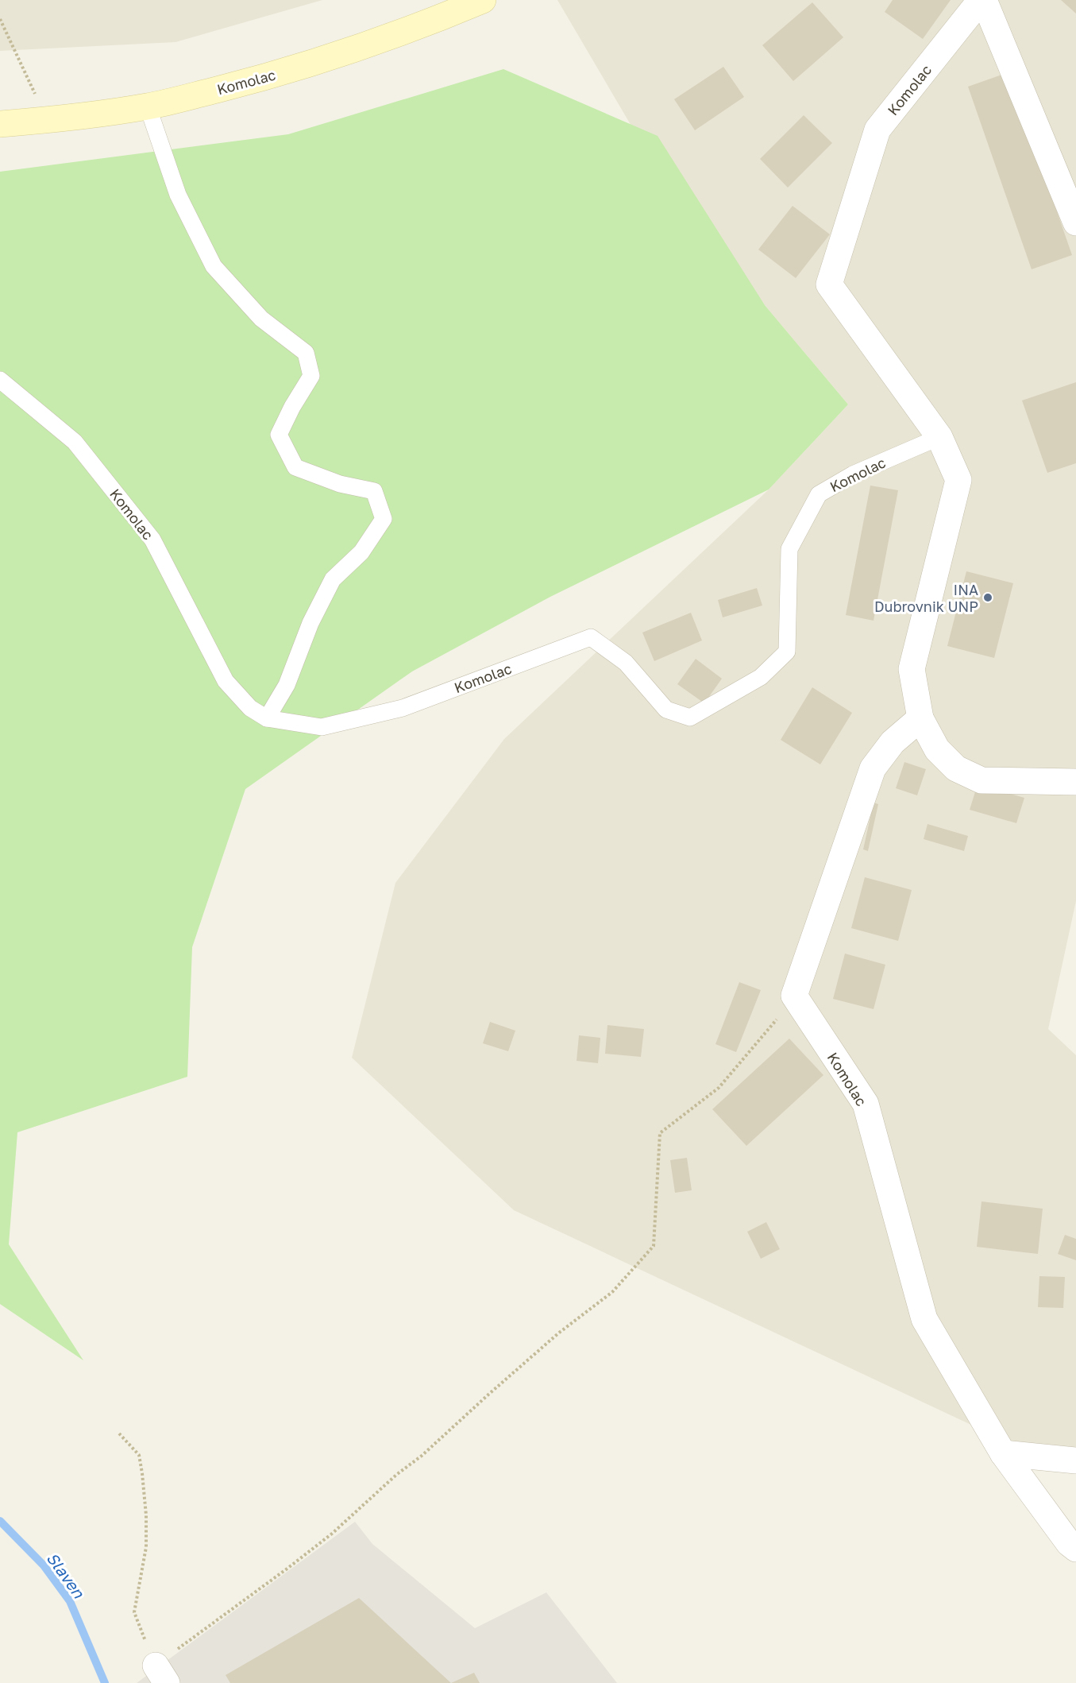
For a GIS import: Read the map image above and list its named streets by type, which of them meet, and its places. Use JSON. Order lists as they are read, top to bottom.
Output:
{
  "streets": {
    "main road": ["Komolac"]
  },
  "water": ["Slaven"],
  "places": ["INA Dubrovnik UNP"]
}
